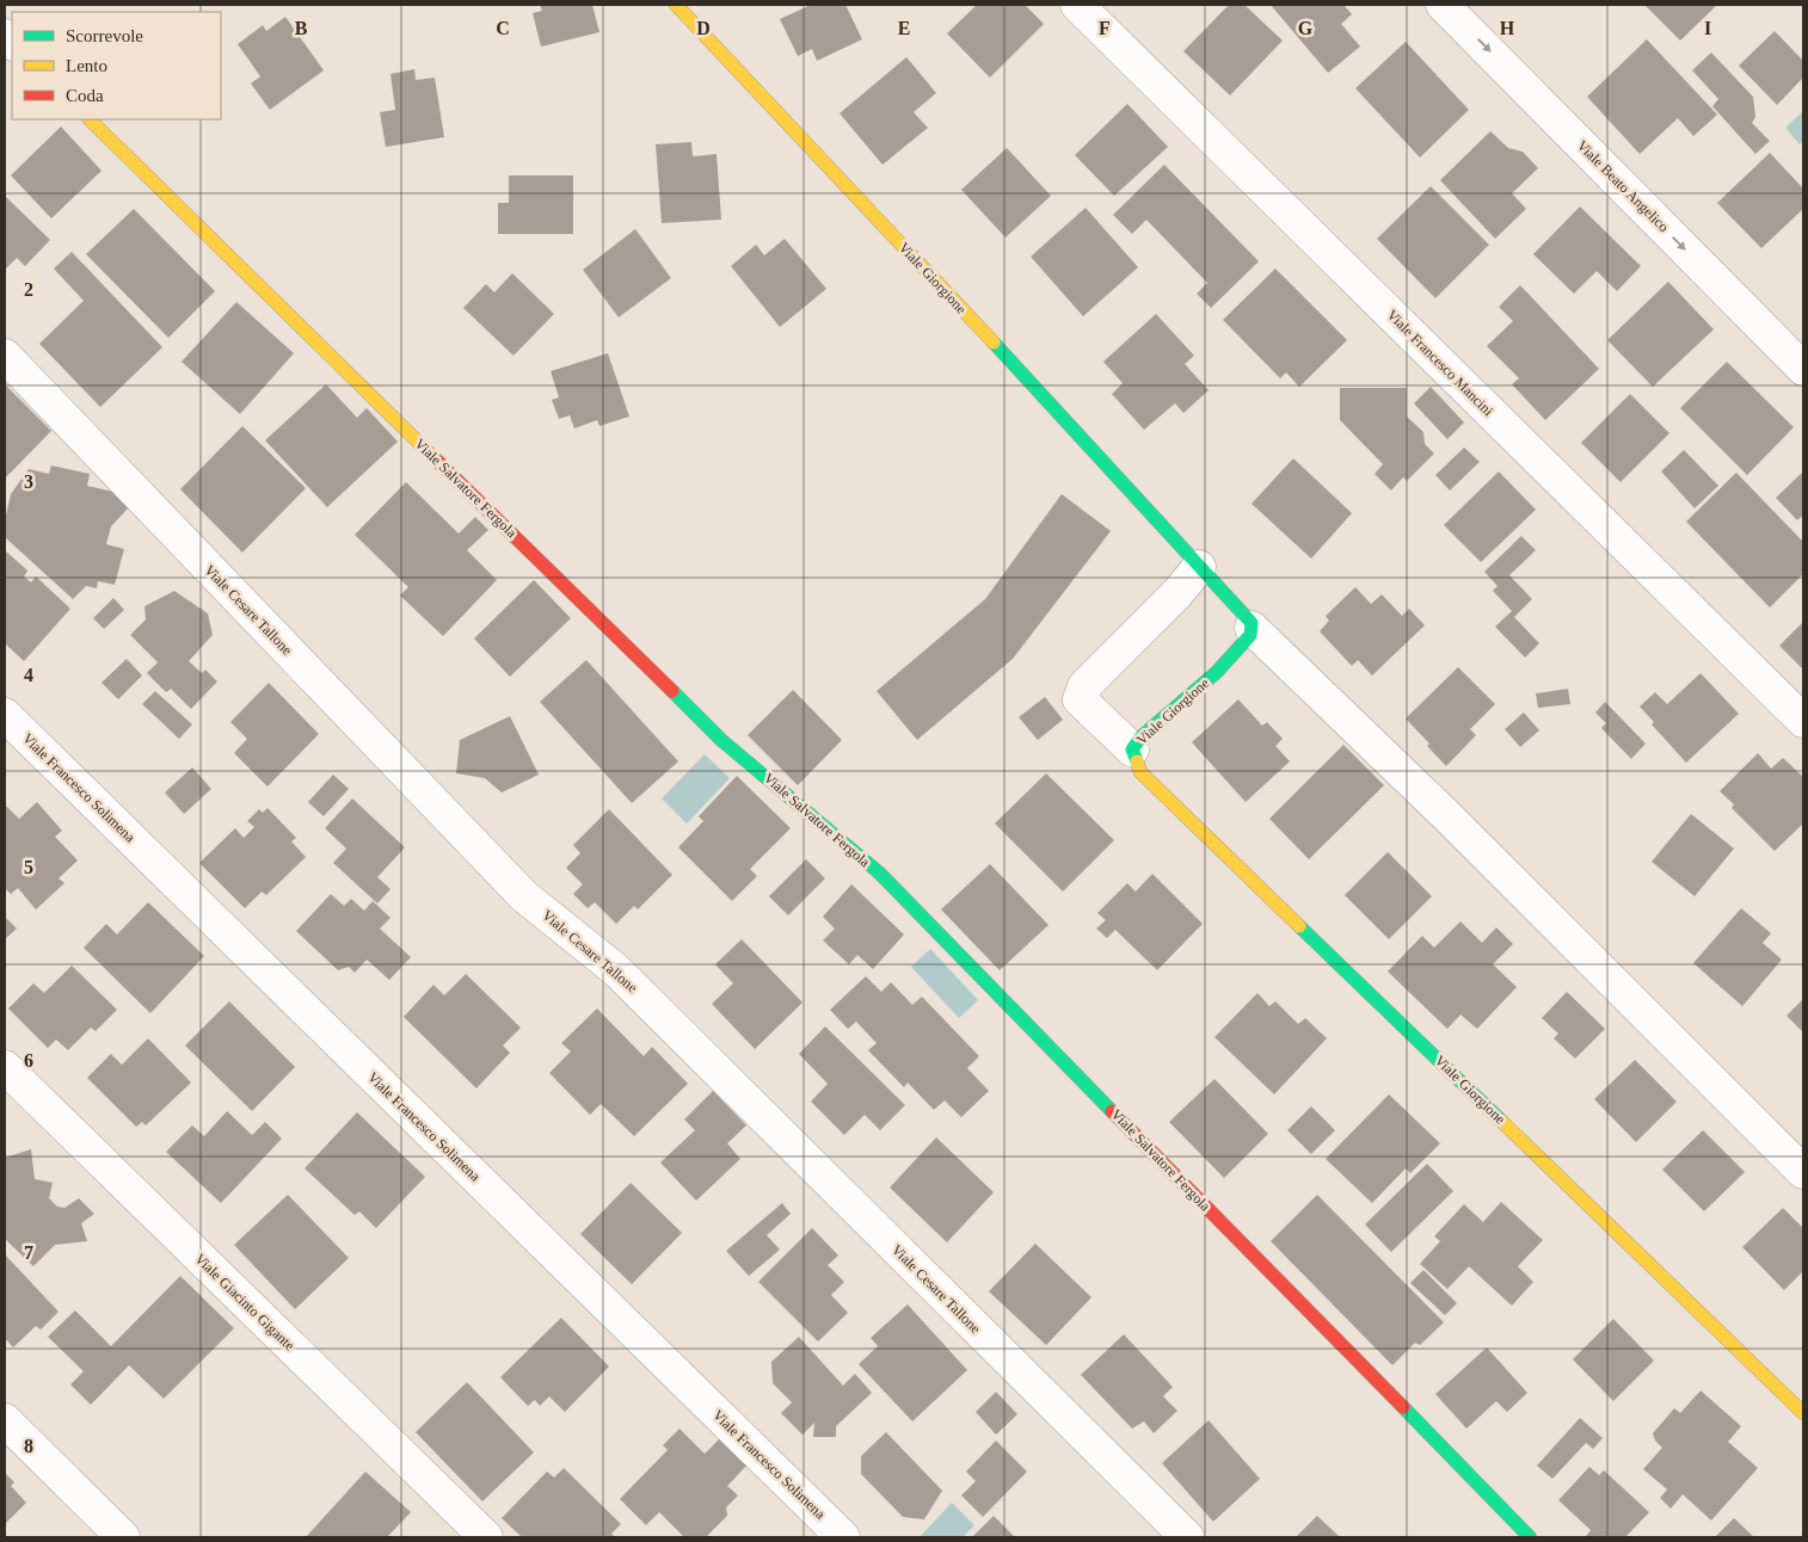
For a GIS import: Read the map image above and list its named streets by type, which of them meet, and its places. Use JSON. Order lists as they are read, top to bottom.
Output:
{
  "streets": {
    "street": [
      "Viale Beato Angelico",
      "Viale Giorgione",
      "Viale Francesco Mancini",
      "Viale Salvatore Fergola",
      "Viale Cesare Tallone",
      "Viale Francesco Solimena",
      "Viale Giacinto Gigante"
    ]
  },
  "one_way": ["Viale Beato Angelico"],
  "legend": ["Scorrevole", "Lento", "Coda"],
  "grid": {
    "columns": [
      "B",
      "C",
      "D",
      "E",
      "F",
      "G",
      "H",
      "I"
    ],
    "rows": [
      "2",
      "3",
      "4",
      "5",
      "6",
      "7",
      "8"
    ]
  }
}
